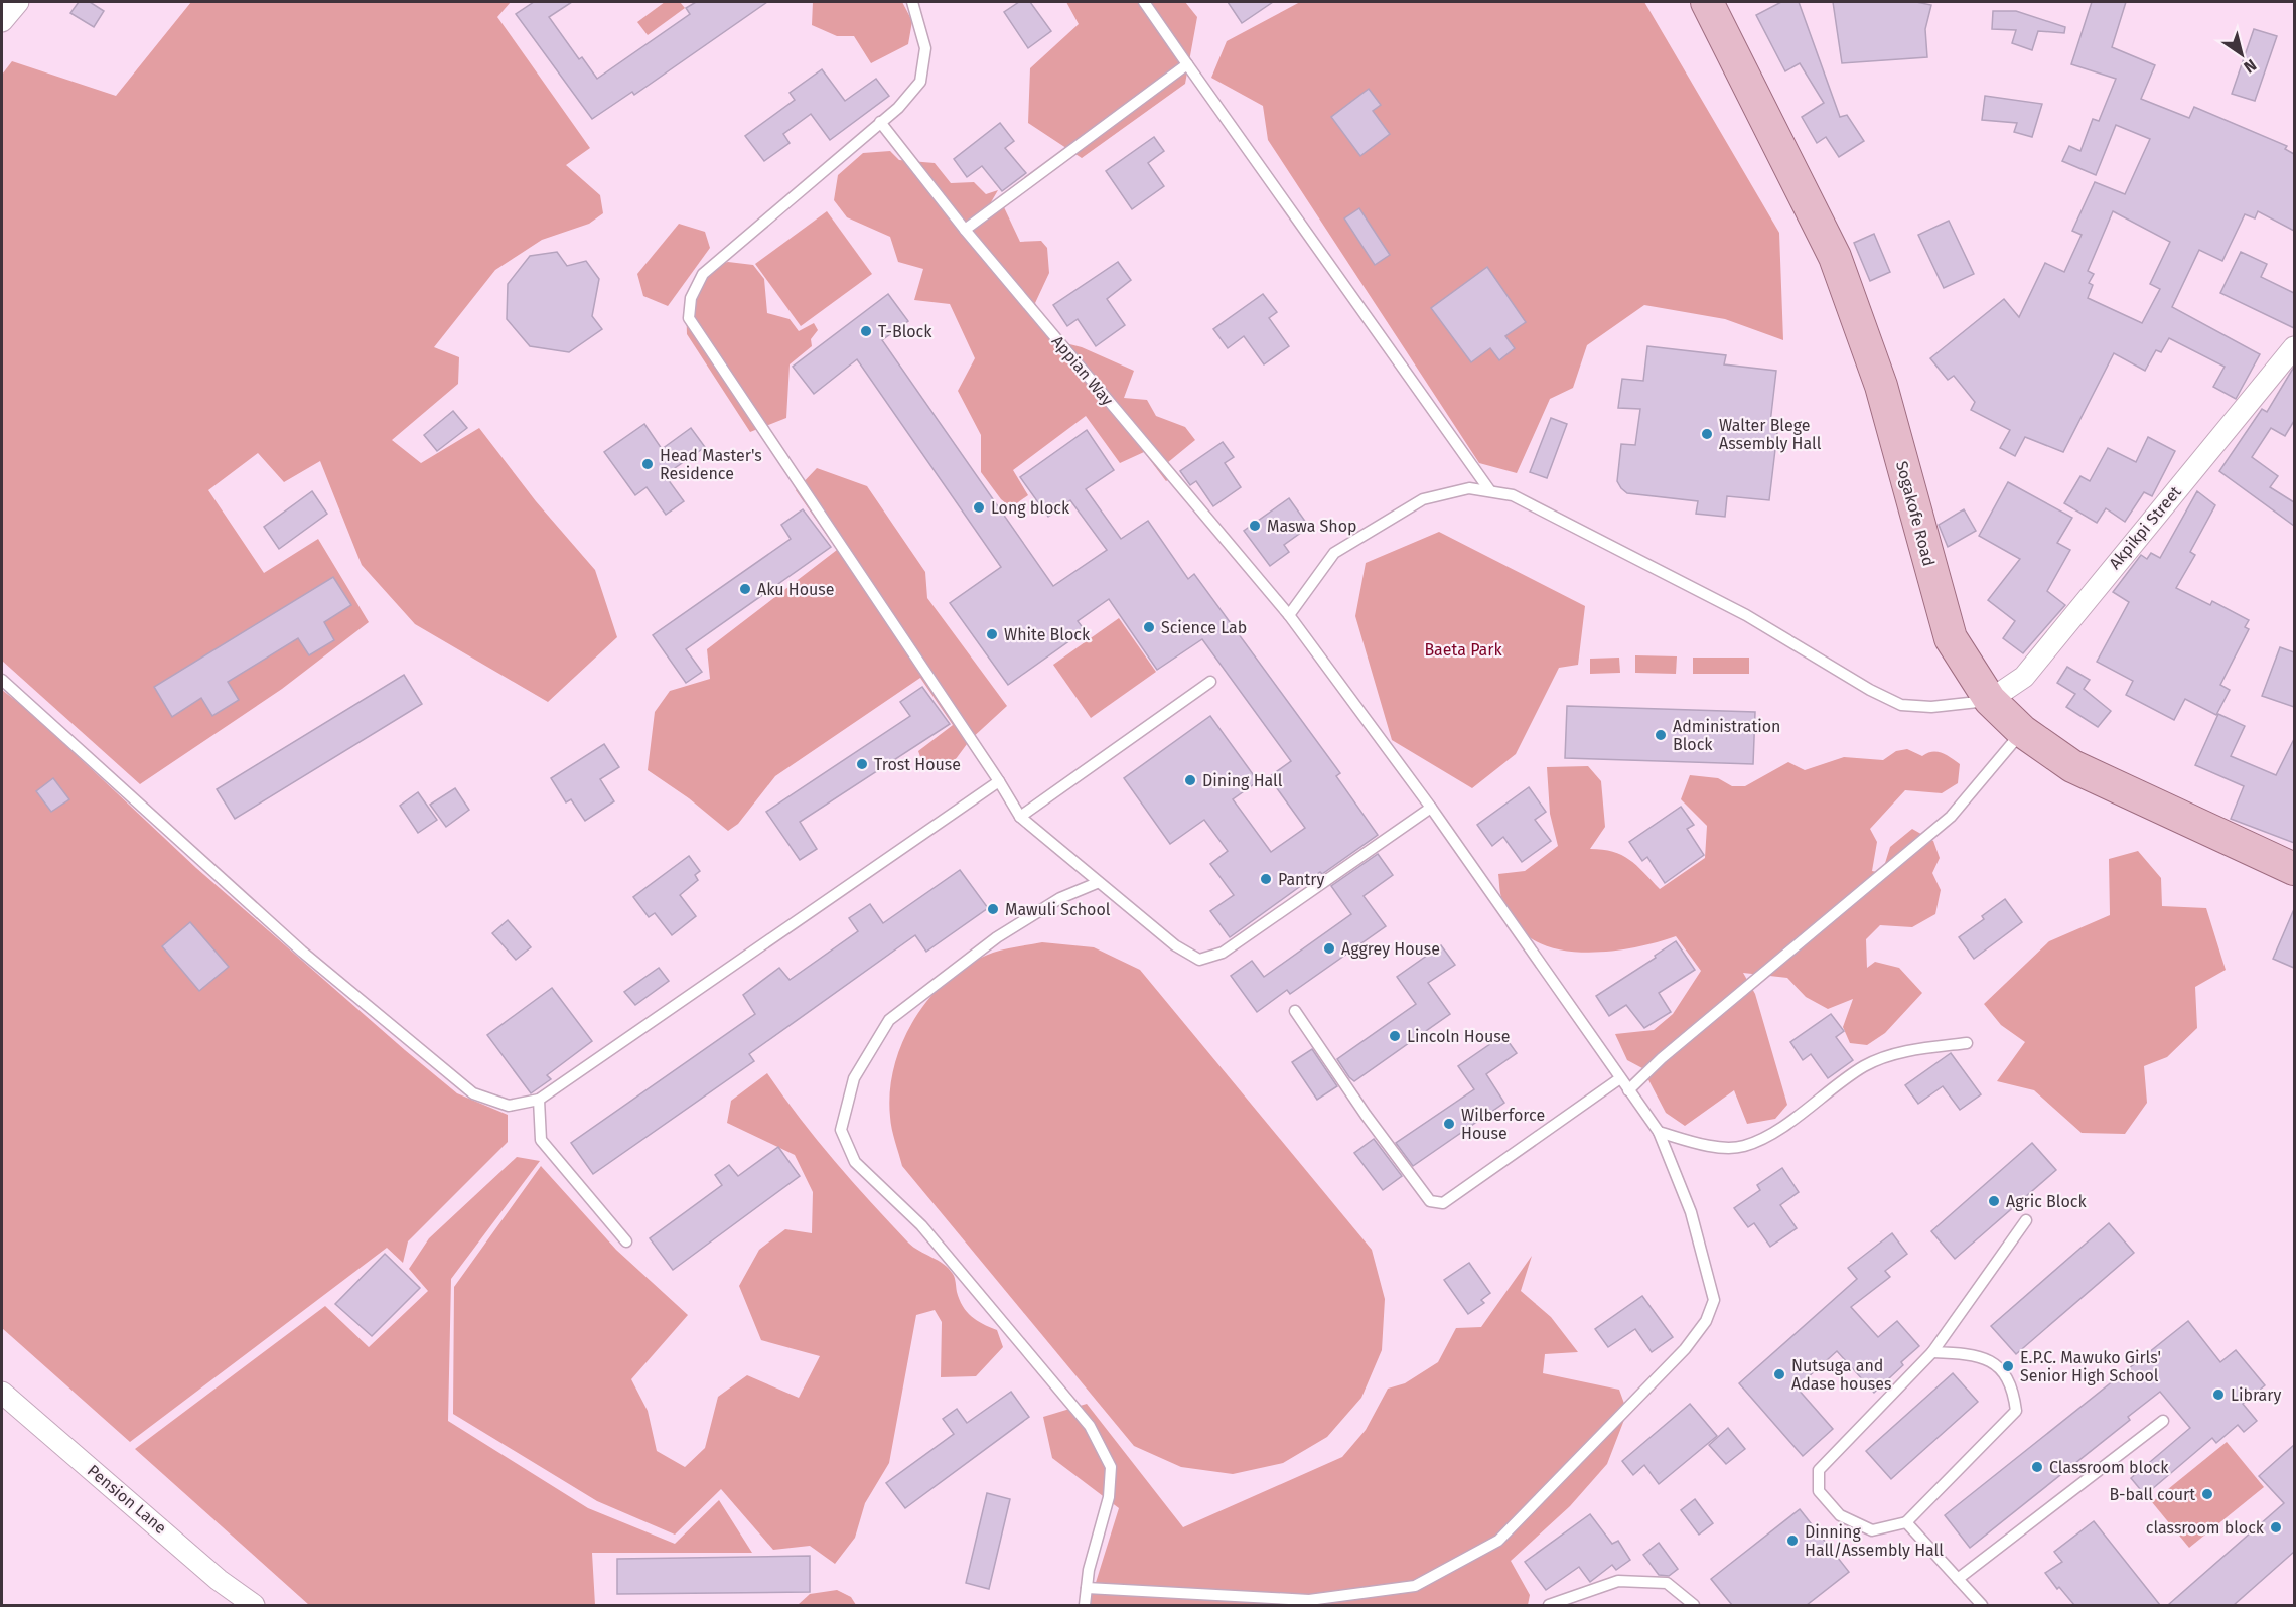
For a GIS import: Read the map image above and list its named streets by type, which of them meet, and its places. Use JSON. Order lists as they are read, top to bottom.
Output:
{
  "streets": {
    "main road": ["Sogakofe Road"],
    "street": ["Akpikpi Street", "Pension Lane"],
    "lane": ["Appian Way"]
  },
  "crossings": [
    ["Sogakofe Road", "Akpikpi Street"]
  ],
  "parks": ["Baeta Park"],
  "places": [
    "T-Block",
    "Walter Blege Assembly Hall",
    "Head Master's Residence",
    "Long block",
    "Maswa Shop",
    "Aku House",
    "Science Lab",
    "White Block",
    "Administration Block",
    "Trost House",
    "Dining Hall",
    "Pantry",
    "Mawuli School",
    "Aggrey House",
    "Lincoln House",
    "Wilberforce House",
    "Agric Block",
    "E.P.C. Mawuko Girls' Senior High School",
    "Nutsuga and Adase houses",
    "Library",
    "Classroom block",
    "B-ball court",
    "classroom block",
    "Dinning Hall/Assembly Hall"
  ],
  "north": "bottom right"
}
